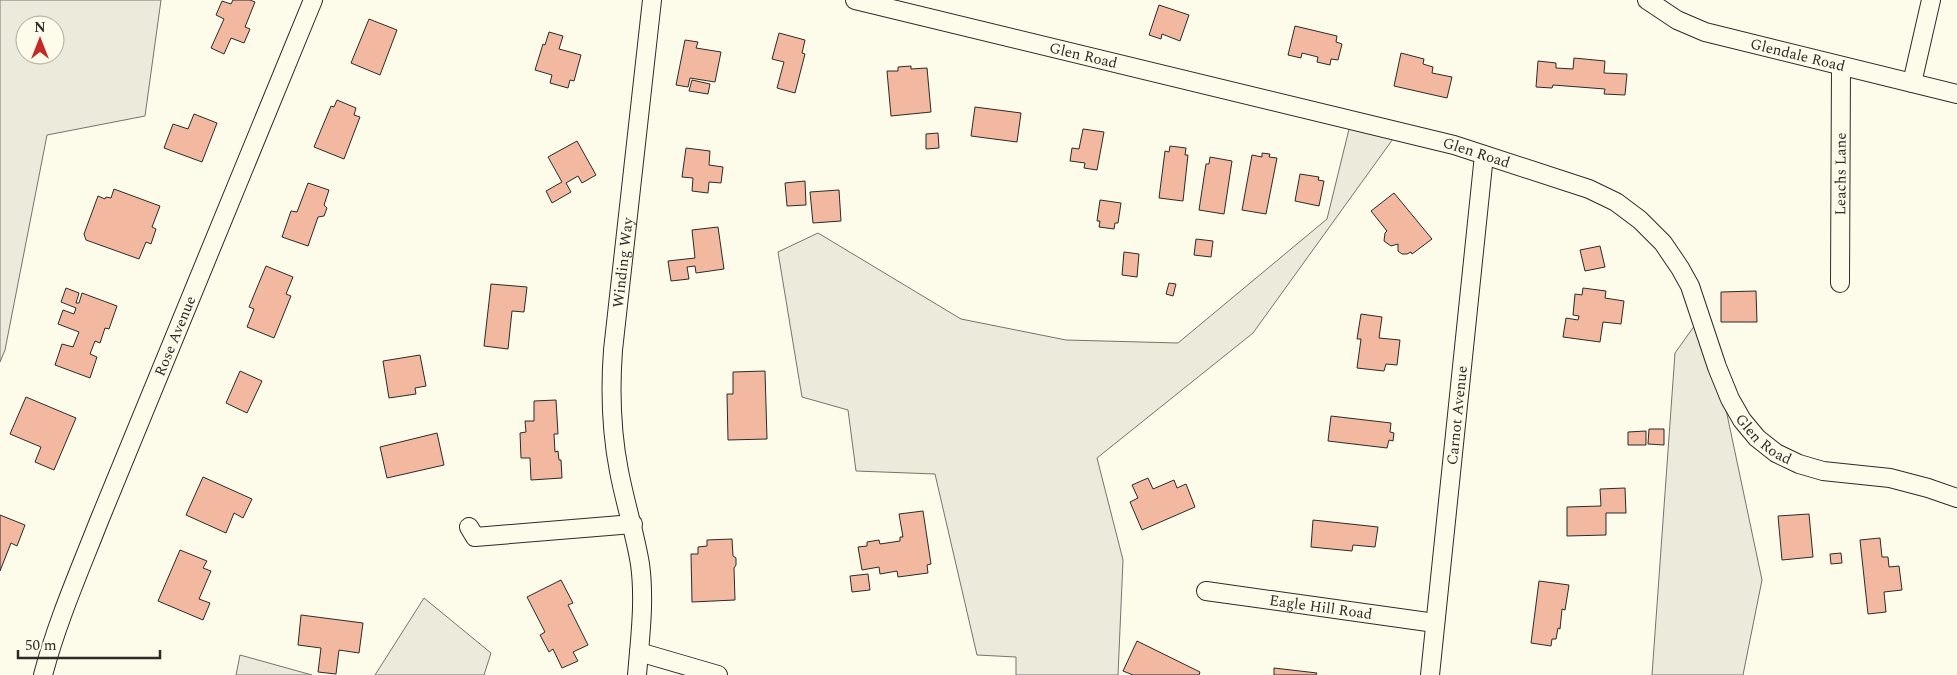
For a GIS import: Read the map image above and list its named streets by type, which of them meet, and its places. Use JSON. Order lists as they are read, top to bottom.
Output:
{
  "streets": {
    "street": [
      "Glendale Road",
      "Glen Road",
      "Leachs Lane",
      "Winding Way",
      "Rose Avenue",
      "Carnot Avenue",
      "Eagle Hill Road"
    ]
  },
  "crossings": [
    ["Glendale Road", "Leachs Lane"],
    ["Glen Road", "Carnot Avenue"],
    ["Carnot Avenue", "Eagle Hill Road"]
  ],
  "scale_bar": "50 m",
  "north": "top"
}
